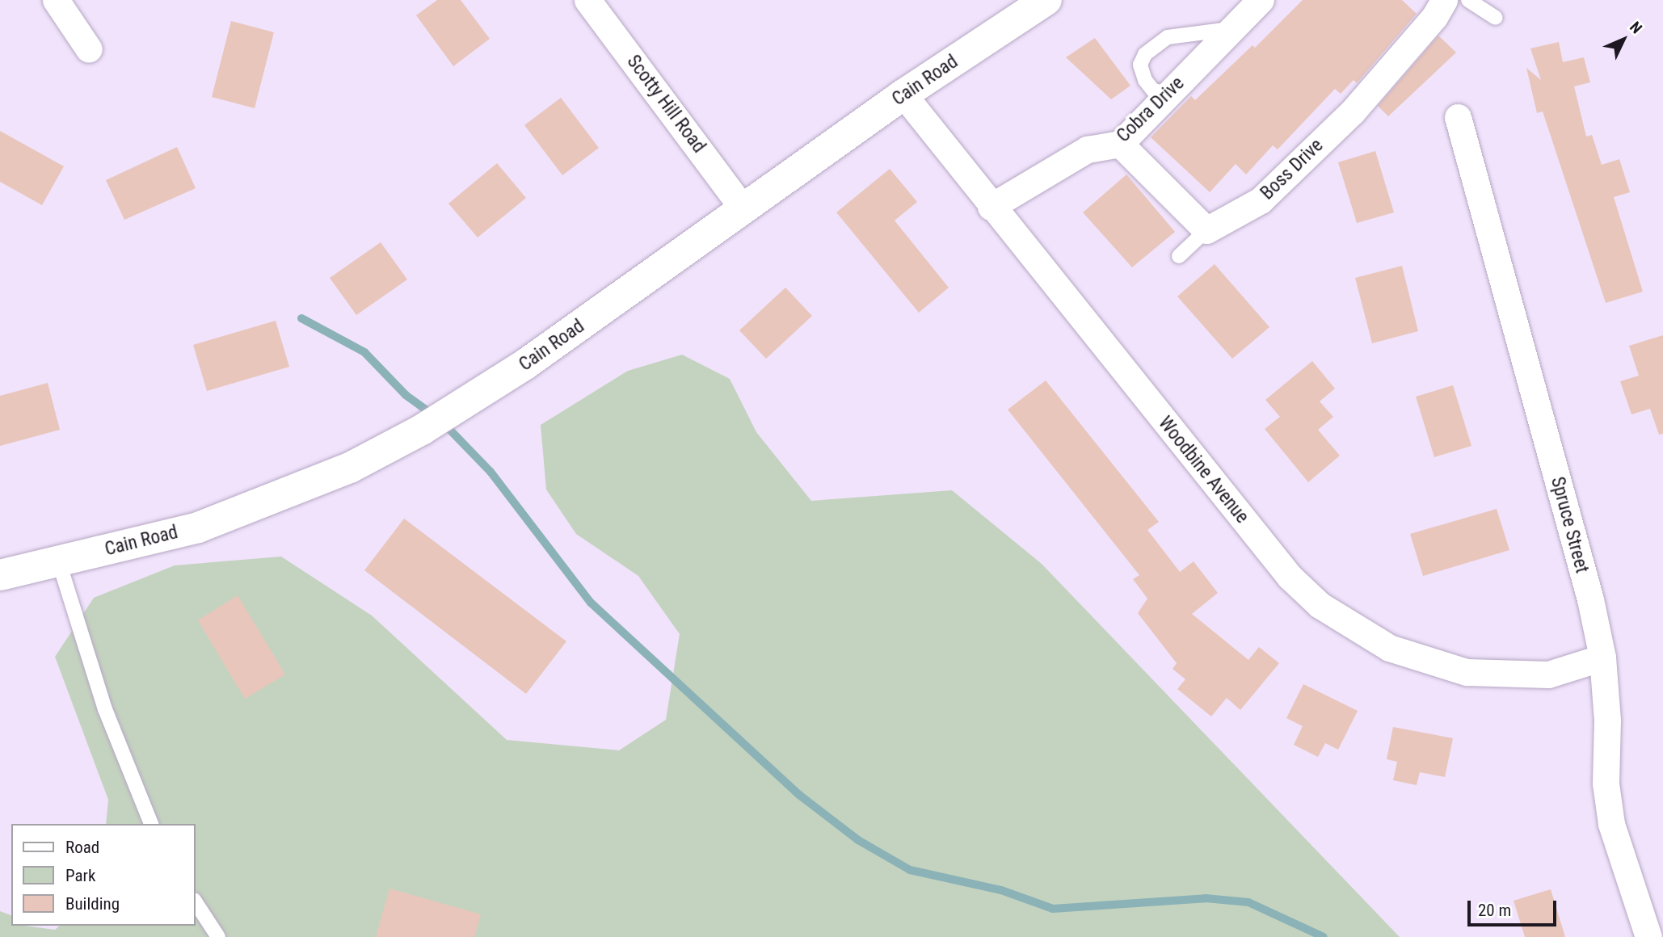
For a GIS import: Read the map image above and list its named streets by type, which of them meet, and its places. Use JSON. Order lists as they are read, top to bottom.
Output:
{
  "streets": {
    "main road": ["Cain Road"],
    "street": [
      "Scotty Hill Road",
      "Cobra Drive",
      "Boss Drive",
      "Woodbine Avenue",
      "Spruce Street"
    ]
  },
  "crossings": [
    ["Cain Road", "Scotty Hill Road"],
    ["Cain Road", "Woodbine Avenue"],
    ["Cobra Drive", "Woodbine Avenue"],
    ["Woodbine Avenue", "Spruce Street"]
  ],
  "legend": ["Road", "Park", "Building"],
  "scale_bar": "20 m",
  "north": "top right"
}
